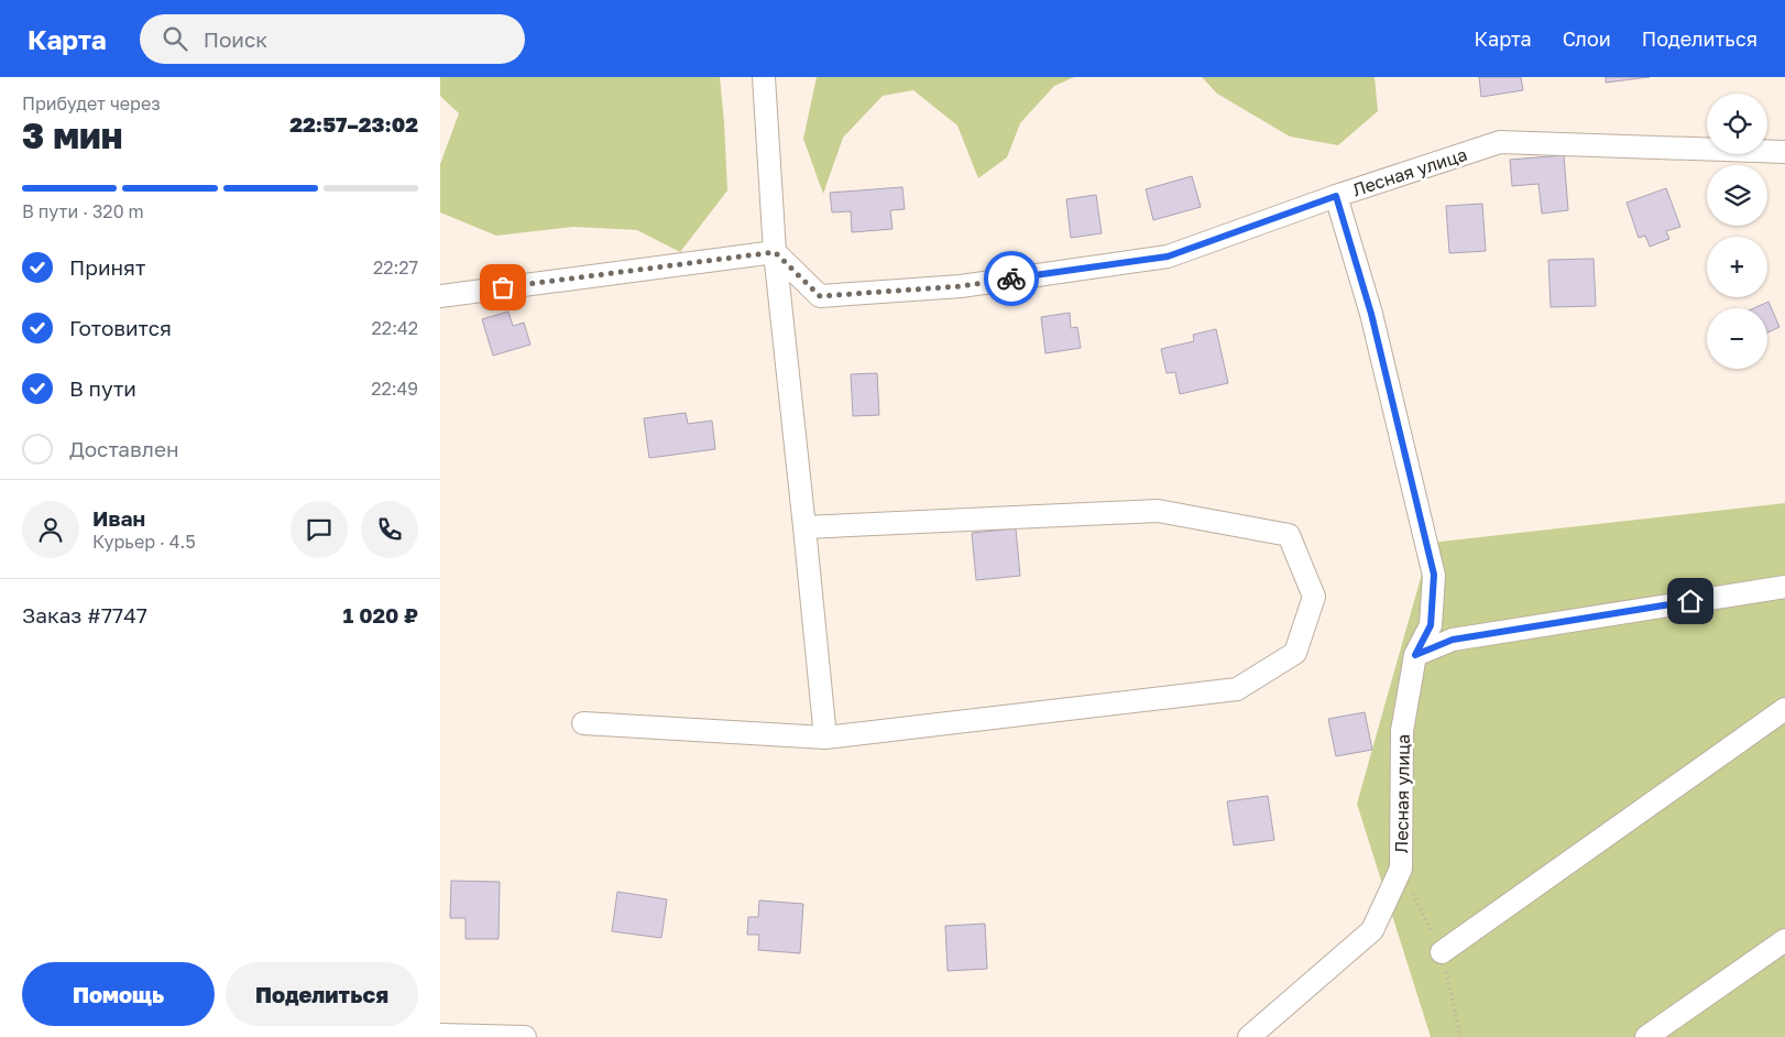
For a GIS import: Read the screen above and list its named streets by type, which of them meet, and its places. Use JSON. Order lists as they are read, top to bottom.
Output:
{
  "streets": {
    "street": ["Лесная улица"]
  },
  "page": {
    "header": "Карта",
    "search": "Поиск",
    "nav": ["Карта", "Слои", "Поделиться"],
    "heading": ["3 мин", "Прибудет через", "22:57–23:02"],
    "panel": [
      "Иван",
      "Курьер · 4.5",
      "Заказ #7747",
      "1 020 ₽"
    ],
    "map_buttons": ["+", "−"],
    "bar": "В пути · 320 m",
    "list": [
      ["Принят", "22:27"],
      ["Готовится", "22:42"],
      ["В пути", "22:49"],
      "Доставлен"
    ],
    "buttons": ["Помощь", "Поделиться"]
  }
}
